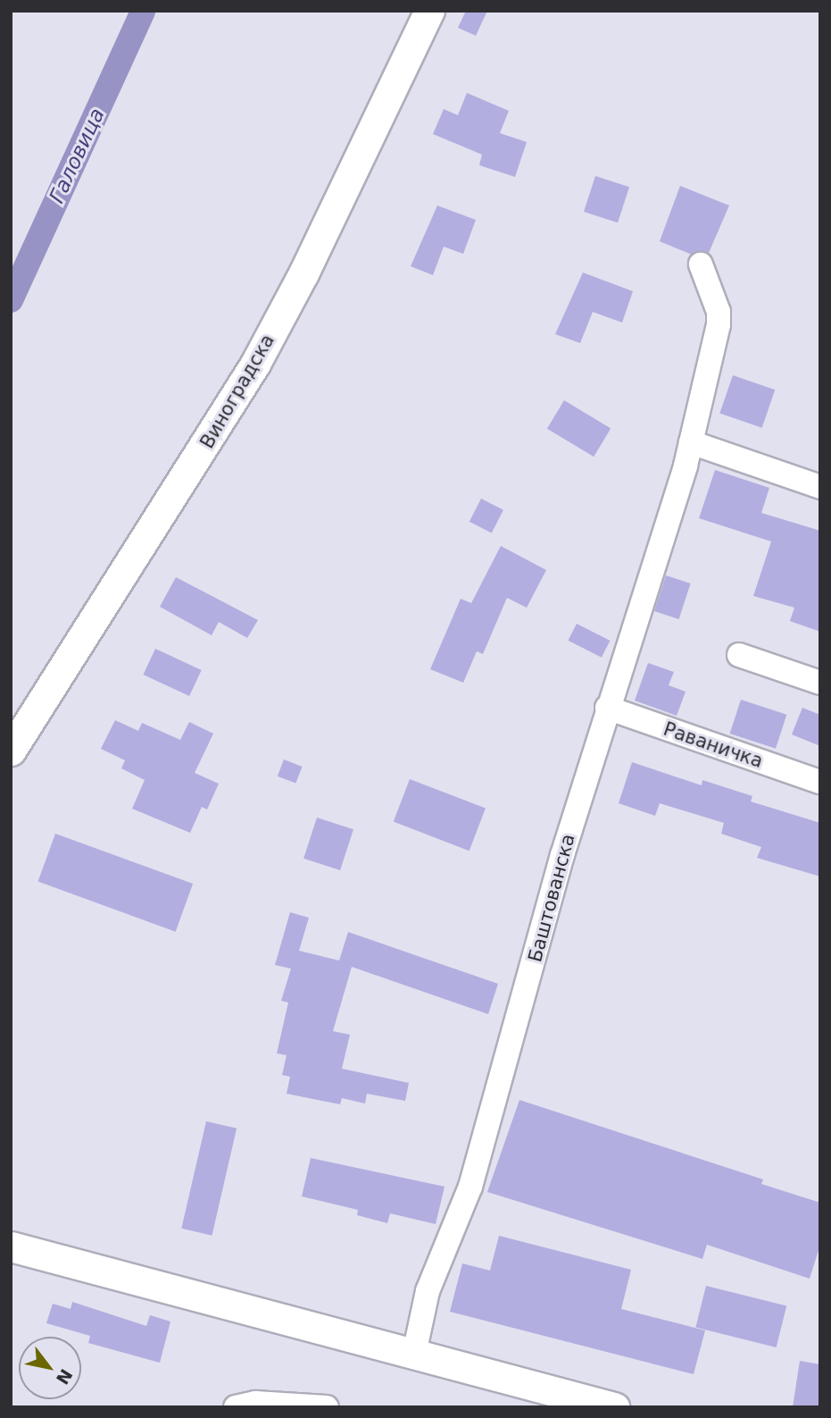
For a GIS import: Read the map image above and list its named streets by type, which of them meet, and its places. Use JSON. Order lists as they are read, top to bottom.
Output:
{
  "streets": {
    "street": ["Виноградска", "Раваничка", "Баштованска"]
  },
  "crossings": [
    ["Раваничка", "Баштованска"]
  ],
  "water": ["Галовица"],
  "north": "bottom right"
}
